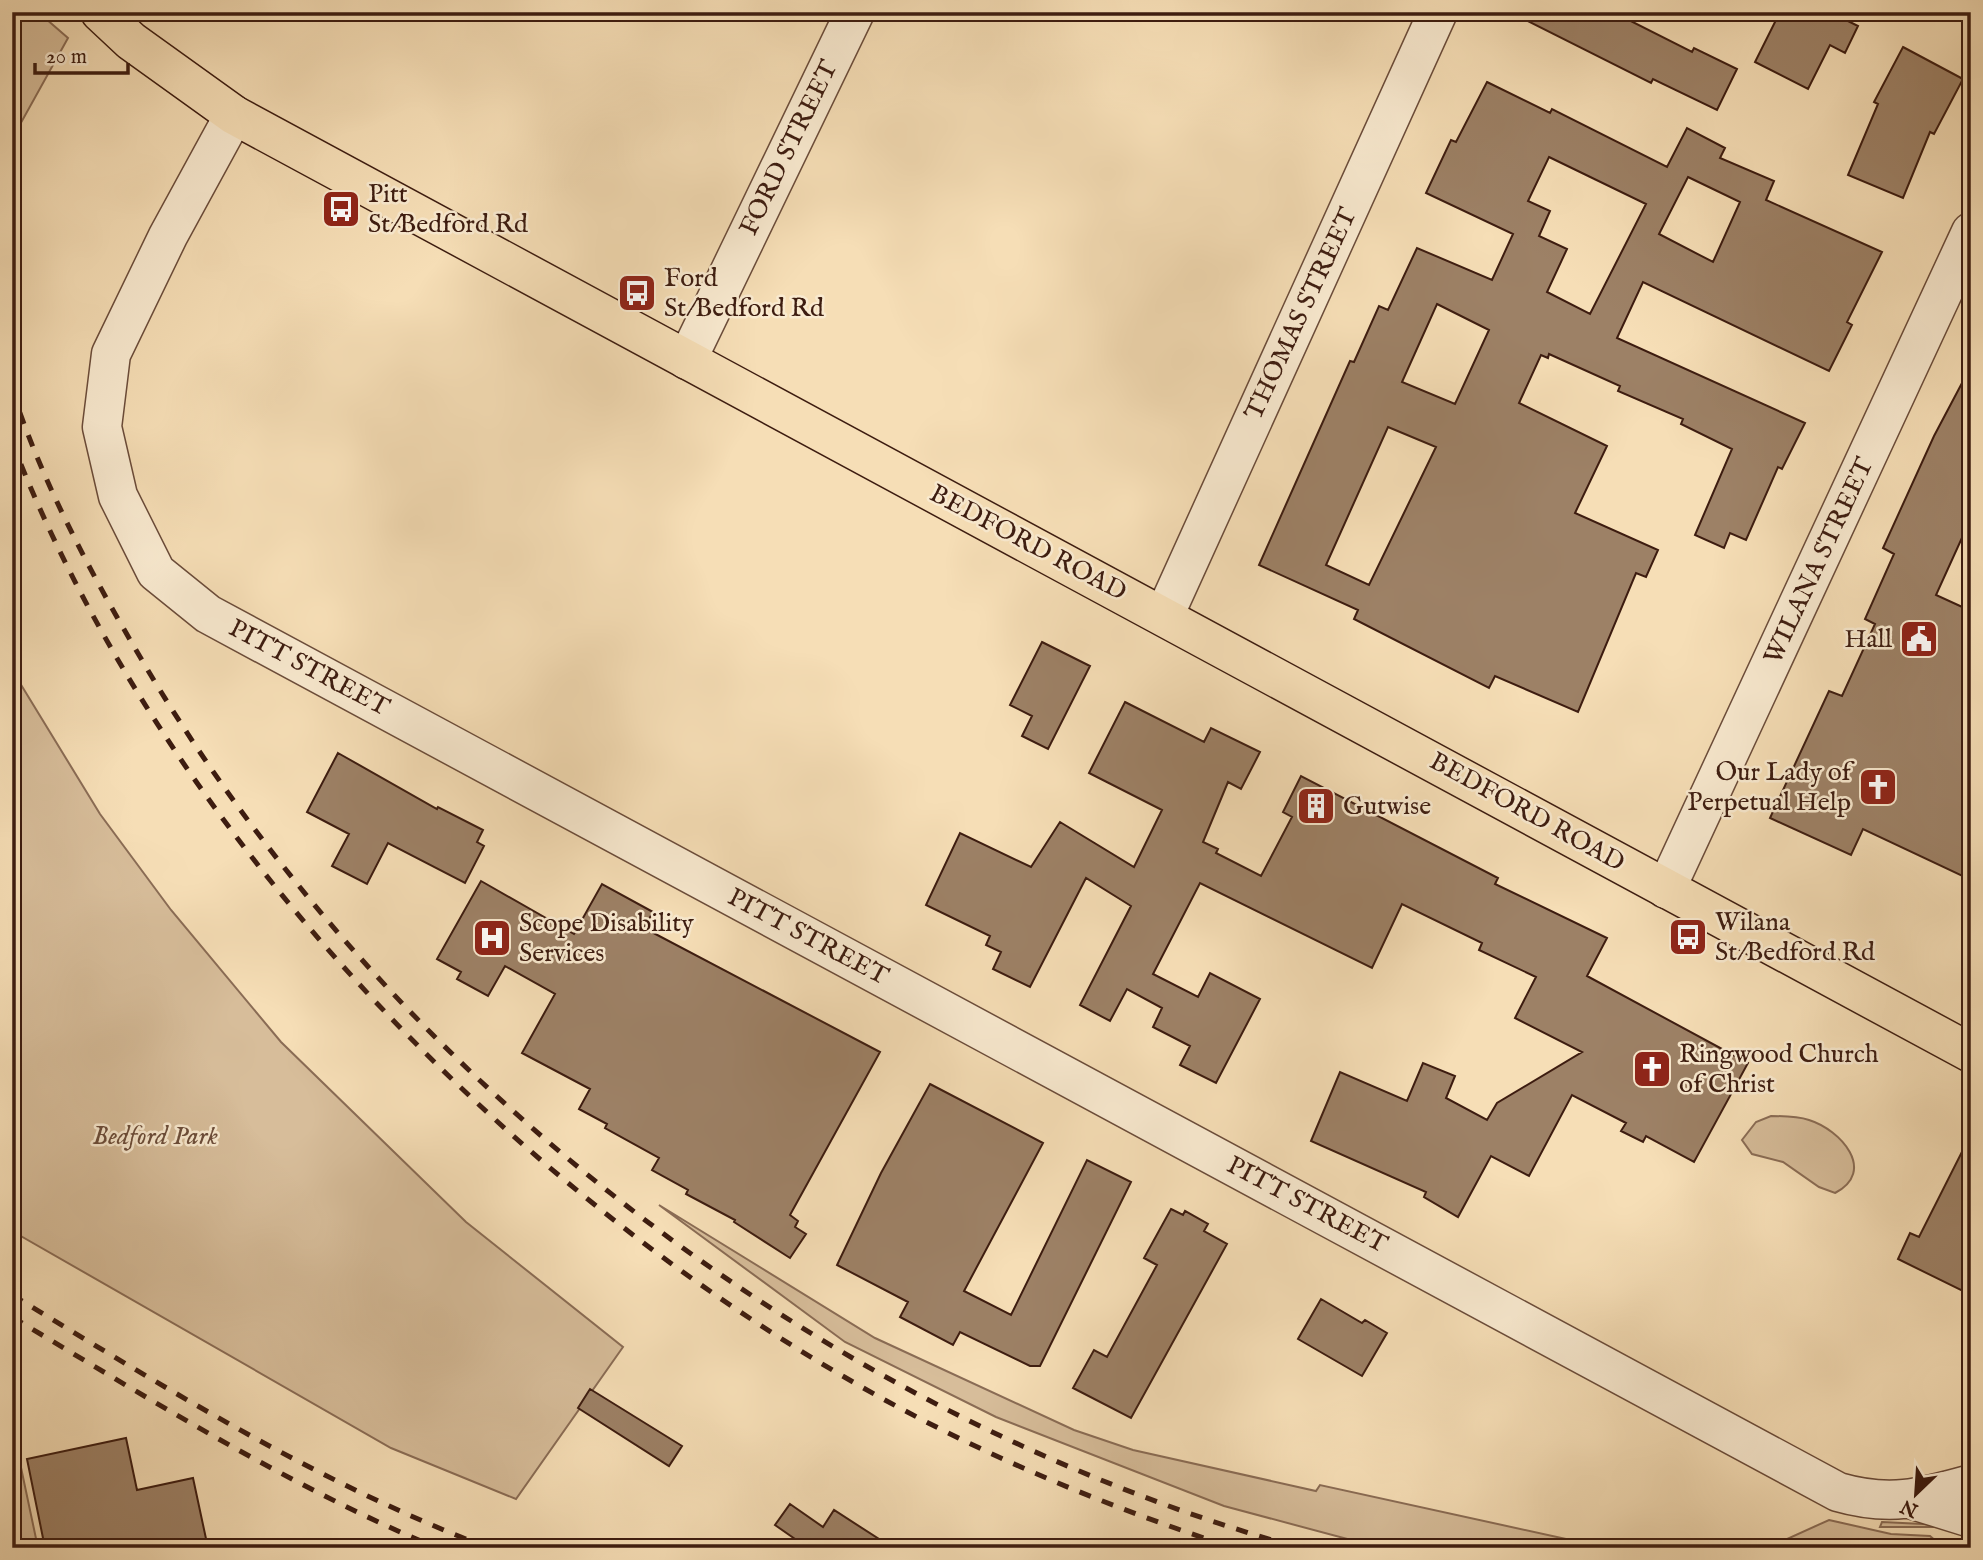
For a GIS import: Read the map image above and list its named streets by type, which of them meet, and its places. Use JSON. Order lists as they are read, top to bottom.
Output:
{
  "streets": {
    "main road": ["BEDFORD ROAD"],
    "street": [
      "FORD STREET",
      "THOMAS STREET",
      "WILANA STREET",
      "PITT STREET"
    ]
  },
  "crossings": [
    ["FORD STREET", "BEDFORD ROAD"],
    ["THOMAS STREET", "BEDFORD ROAD"],
    ["BEDFORD ROAD", "WILANA STREET"],
    ["BEDFORD ROAD", "PITT STREET"]
  ],
  "parks": ["Bedford Park"],
  "places": {
    "bus stop": ["Pitt St/Bedford Rd", "Ford St/Bedford Rd", "Wilana St/Bedford Rd"],
    "public building": ["Hall"],
    "church": ["Our Lady of Perpetual Help", "Ringwood Church of Christ"],
    "building": ["Gutwise"],
    "hospital": ["Scope Disability Services"]
  },
  "scale_bar": "20 m",
  "north": "bottom left"
}
